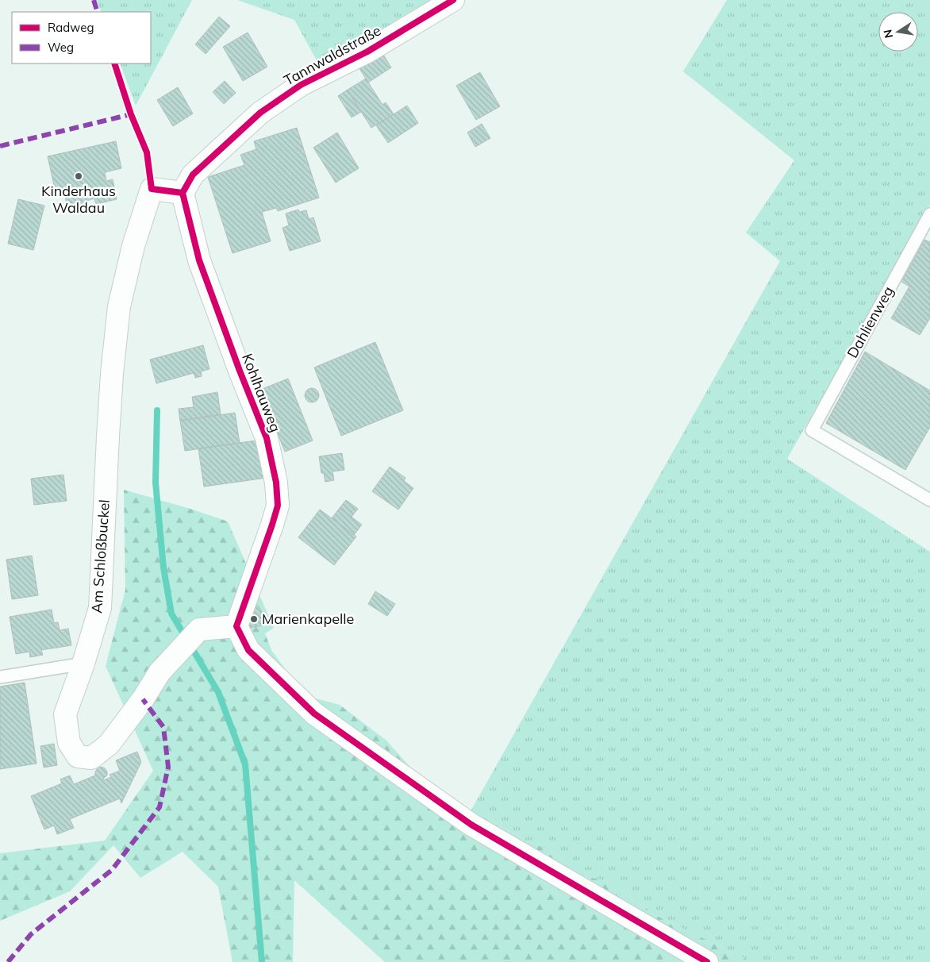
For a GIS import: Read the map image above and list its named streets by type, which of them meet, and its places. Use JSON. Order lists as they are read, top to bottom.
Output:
{
  "streets": {
    "street": ["Tannwaldstraße", "Kohlhauweg", "Am Schloßbuckel"],
    "lane": ["Dahlienweg"]
  },
  "crossings": [
    ["Tannwaldstraße", "Kohlhauweg"],
    ["Tannwaldstraße", "Am Schloßbuckel"],
    ["Kohlhauweg", "Am Schloßbuckel"]
  ],
  "places": ["Kinderhaus Waldau", "Marienkapelle"],
  "legend": ["Radweg", "Weg"],
  "north": "left"
}
